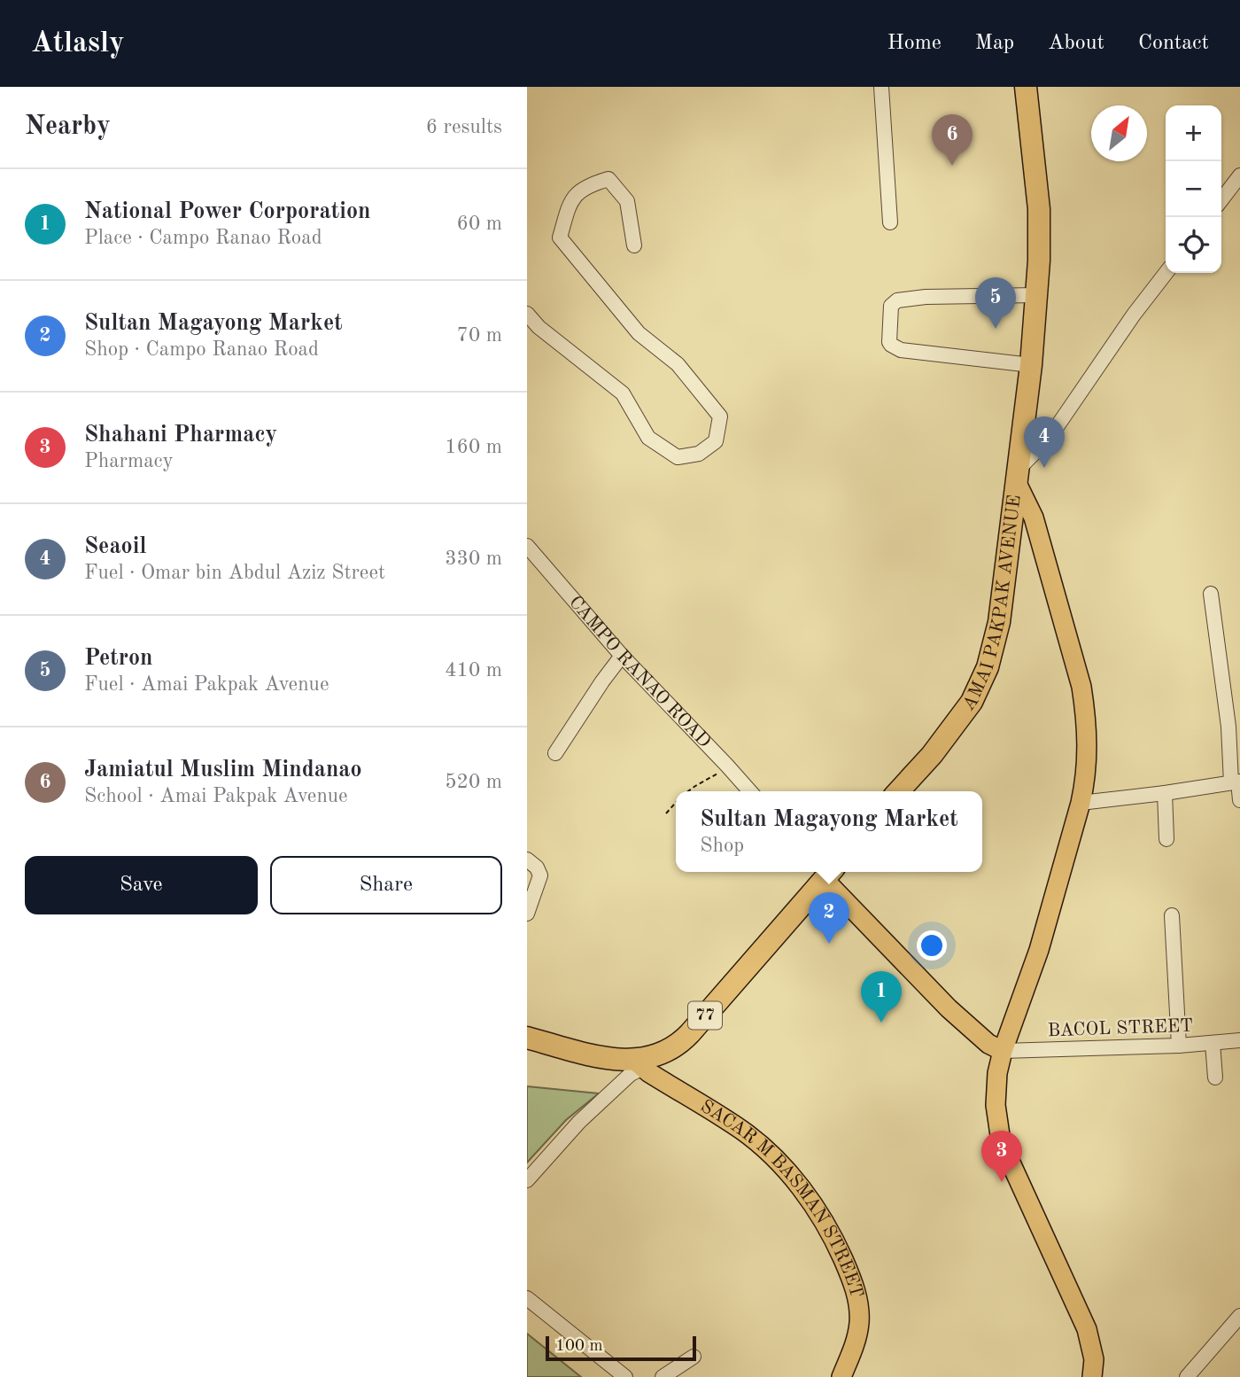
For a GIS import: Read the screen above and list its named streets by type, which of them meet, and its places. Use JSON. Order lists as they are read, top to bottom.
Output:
{
  "streets": {
    "highway": ["AMAI PAKPAK AVENUE", "77"],
    "main road": ["SACAR M BASMAN STREET"],
    "street": ["CAMPO RANAO ROAD", "BACOL STREET"]
  },
  "crossings": [
    ["77", "SACAR M BASMAN STREET"]
  ],
  "scale_bar": "100 m",
  "north": "top right",
  "page": {
    "header": "Atlasly",
    "nav": [
      "Home",
      "Map",
      "About",
      "Contact"
    ],
    "heading": ["Nearby", "6 results"],
    "map_buttons": ["+", "−"],
    "pins": [
      "6",
      "5",
      "4",
      "2",
      "1",
      "3"
    ],
    "list": [
      {
        "mark": "1",
        "name": "National Power Corporation",
        "note": "Place · Campo Ranao Road",
        "value": "60 m"
      },
      {
        "mark": "2",
        "name": "Sultan Magayong Market",
        "note": "Shop · Campo Ranao Road",
        "value": "70 m"
      },
      {
        "mark": "3",
        "name": "Shahani Pharmacy",
        "note": "Pharmacy",
        "value": "160 m"
      },
      {
        "mark": "4",
        "name": "Seaoil",
        "note": "Fuel · Omar bin Abdul Aziz Street",
        "value": "330 m"
      },
      {
        "mark": "5",
        "name": "Petron",
        "note": "Fuel · Amai Pakpak Avenue",
        "value": "410 m"
      },
      {
        "mark": "6",
        "name": "Jamiatul Muslim Mindanao",
        "note": "School · Amai Pakpak Avenue",
        "value": "520 m"
      }
    ],
    "popup": ["Sultan Magayong Market", "Shop"],
    "buttons": ["Save", "Share"],
    "scale": "100 m"
  }
}
